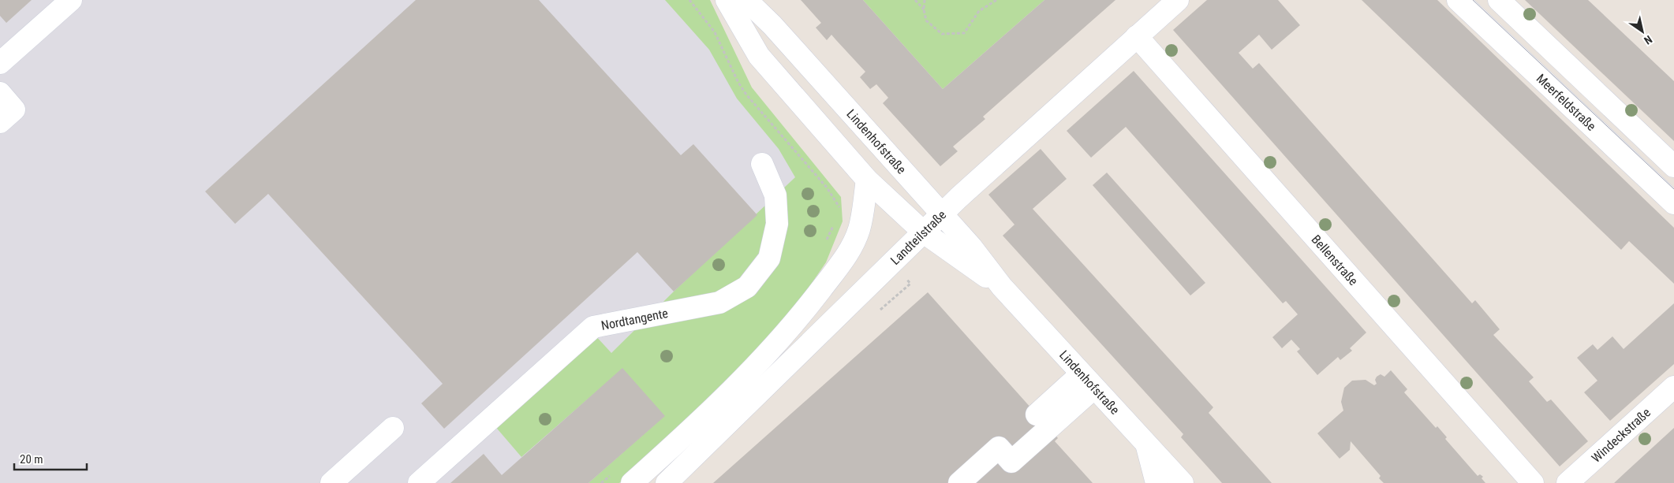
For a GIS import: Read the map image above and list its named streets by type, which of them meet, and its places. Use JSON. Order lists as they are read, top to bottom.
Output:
{
  "streets": {
    "street": [
      "Meerfeldstraße",
      "Lindenhofstraße",
      "Landteilstraße",
      "Bellenstraße",
      "Nordtangente",
      "Windeckstraße"
    ]
  },
  "crossings": [
    ["Lindenhofstraße", "Landteilstraße"],
    ["Landteilstraße", "Bellenstraße"]
  ],
  "scale_bar": "20 m",
  "north": "bottom right"
}
